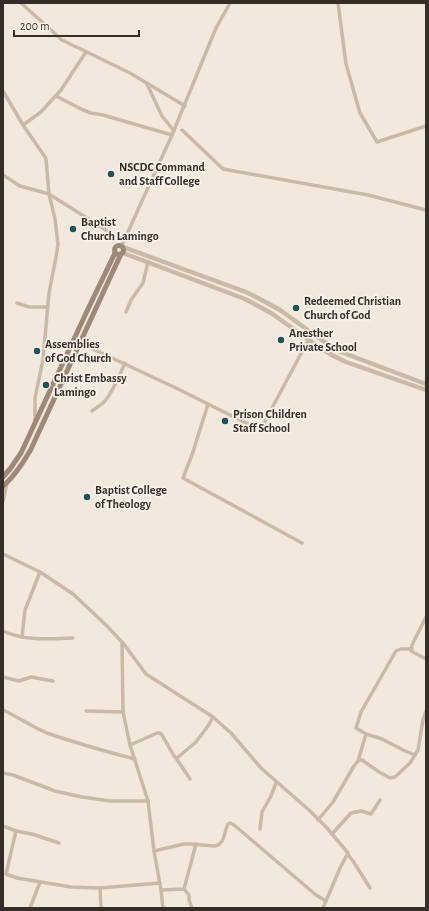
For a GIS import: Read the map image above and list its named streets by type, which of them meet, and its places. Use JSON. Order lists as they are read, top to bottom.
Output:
{
  "places": [
    "NSCDC Command and Staff College",
    "Baptist Church Lamingo",
    "Redeemed Christian Church of God",
    "Anesther Private School",
    "Assemblies of God Church",
    "Christ Embassy Lamingo",
    "Prison Children Staff School",
    "Baptist College of Theology"
  ],
  "scale_bar": "200 m"
}
